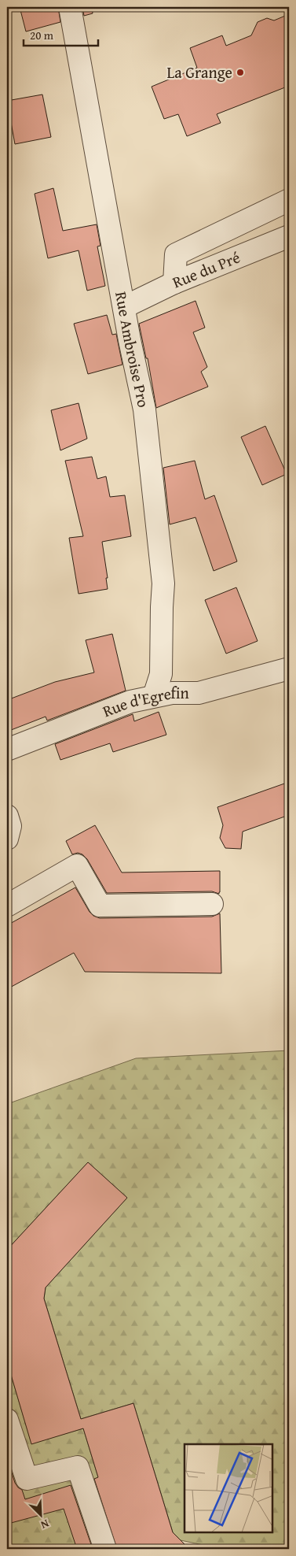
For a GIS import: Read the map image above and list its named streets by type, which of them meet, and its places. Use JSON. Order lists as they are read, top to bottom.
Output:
{
  "streets": {
    "street": ["Rue du Pré", "Rue Ambroise Pro", "Rue d'Egrefin"]
  },
  "crossings": [
    ["Rue du Pré", "Rue Ambroise Pro"],
    ["Rue Ambroise Pro", "Rue d'Egrefin"]
  ],
  "places": ["La Grange"],
  "scale_bar": "20 m",
  "north": "bottom right"
}
